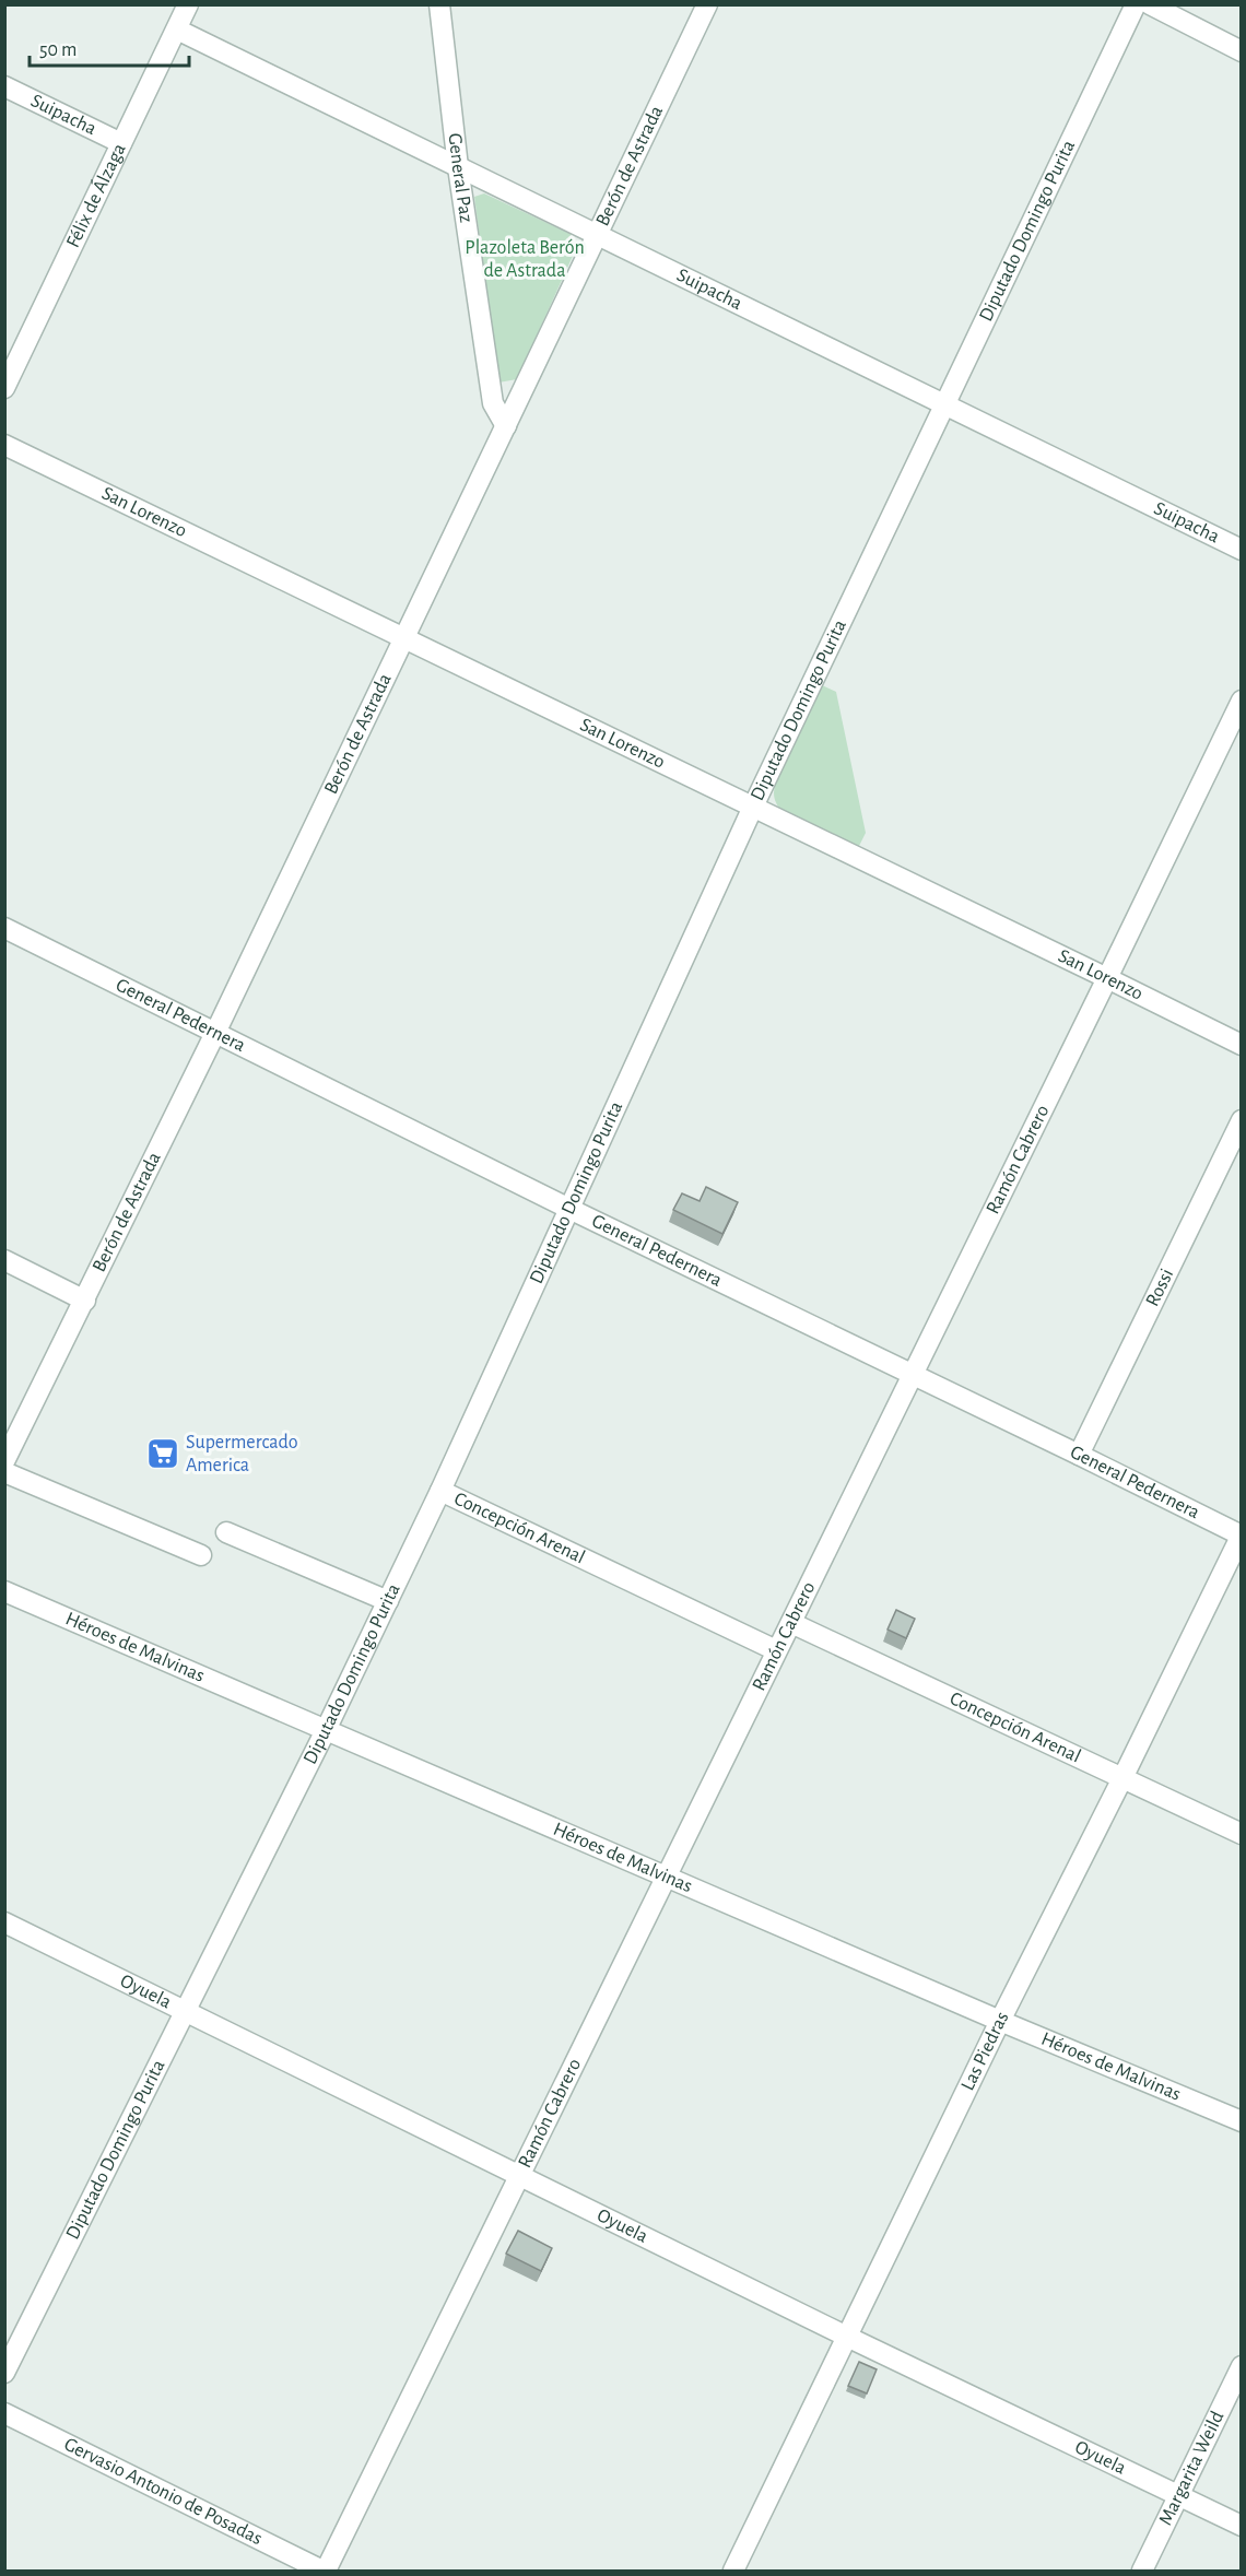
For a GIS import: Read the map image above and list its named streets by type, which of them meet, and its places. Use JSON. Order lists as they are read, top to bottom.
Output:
{
  "streets": {
    "street": [
      "Suipacha",
      "Berón de Astrada",
      "General Paz",
      "Félix de Álzaga",
      "Diputado Domingo Purita",
      "San Lorenzo",
      "General Pedernera",
      "Ramón Cabrero",
      "Rossi",
      "Concepción Arenal",
      "Héroes de Malvinas",
      "Oyuela",
      "Las Piedras",
      "Margarita Weild",
      "Gervasio Antonio de Posadas"
    ]
  },
  "crossings": [
    ["Suipacha", "Berón de Astrada"],
    ["Suipacha", "General Paz"],
    ["Suipacha", "Félix de Álzaga"],
    ["Suipacha", "Diputado Domingo Purita"],
    ["Berón de Astrada", "General Paz"],
    ["Berón de Astrada", "San Lorenzo"],
    ["Berón de Astrada", "General Pedernera"],
    ["Diputado Domingo Purita", "San Lorenzo"],
    ["Diputado Domingo Purita", "General Pedernera"],
    ["Diputado Domingo Purita", "Concepción Arenal"],
    ["Diputado Domingo Purita", "Héroes de Malvinas"],
    ["Diputado Domingo Purita", "Oyuela"],
    ["San Lorenzo", "Ramón Cabrero"],
    ["General Pedernera", "Ramón Cabrero"],
    ["General Pedernera", "Rossi"],
    ["General Pedernera", "Las Piedras"],
    ["Ramón Cabrero", "Concepción Arenal"],
    ["Ramón Cabrero", "Héroes de Malvinas"],
    ["Ramón Cabrero", "Oyuela"],
    ["Ramón Cabrero", "Gervasio Antonio de Posadas"],
    ["Concepción Arenal", "Las Piedras"],
    ["Héroes de Malvinas", "Las Piedras"],
    ["Oyuela", "Las Piedras"],
    ["Oyuela", "Margarita Weild"]
  ],
  "parks": ["Plazoleta Berón de Astrada"],
  "places": {
    "supermarket": ["Supermercado America"]
  },
  "scale_bar": "50 m"
}
